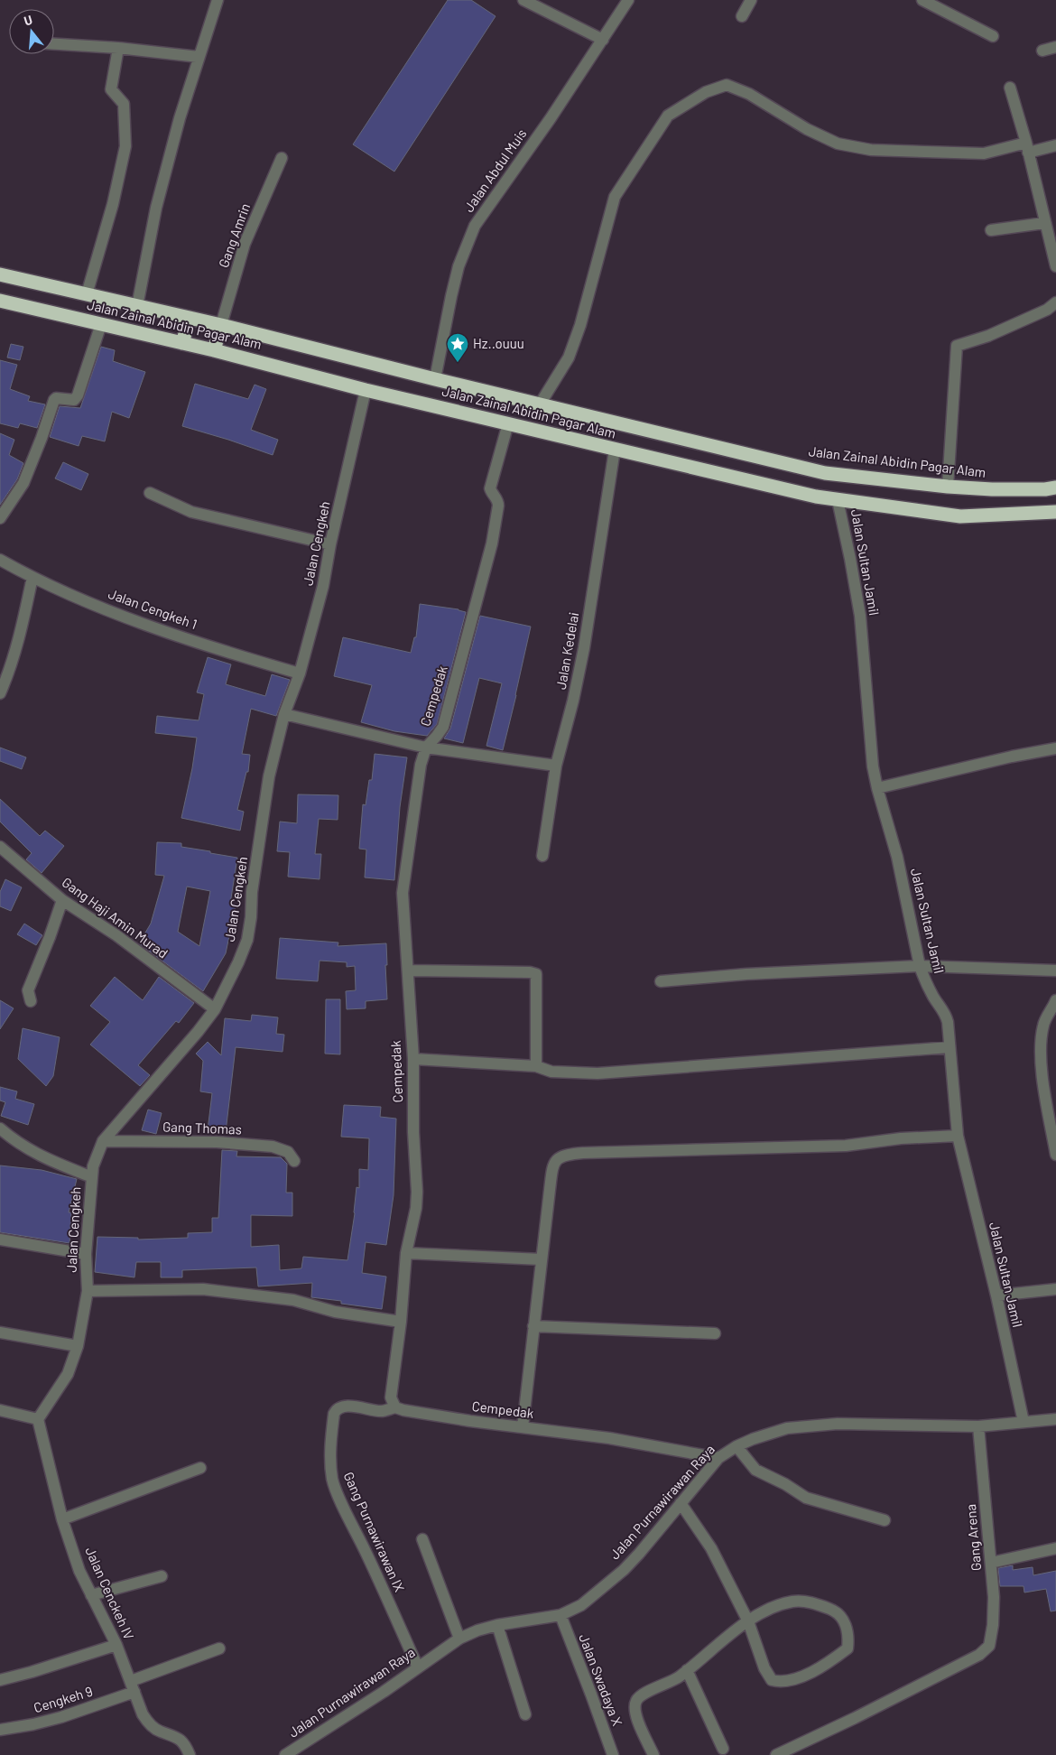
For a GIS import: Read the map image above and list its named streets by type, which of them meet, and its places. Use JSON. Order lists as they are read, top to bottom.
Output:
{
  "streets": {
    "highway": ["Jalan Zainal Abidin Pagar Alam"],
    "street": [
      "Jalan Abdul Muis",
      "Gang Amrin",
      "Jalan Cengkeh",
      "Jalan Sultan Jamil",
      "Jalan Cengkeh 1",
      "Jalan Kedelai",
      "Cempedak",
      "Gang Haji Amin Murad",
      "Gang Thomas",
      "Jalan Purnawirawan Raya",
      "Gang Purnawirawan IX",
      "Gang Arena",
      "Jalan Cenckeh IV",
      "Jalan Swadaya X",
      "Cengkeh 9"
    ]
  },
  "crossings": [
    ["Jalan Abdul Muis", "Jalan Zainal Abidin Pagar Alam"],
    ["Gang Amrin", "Jalan Zainal Abidin Pagar Alam"],
    ["Jalan Zainal Abidin Pagar Alam", "Jalan Cengkeh"],
    ["Jalan Zainal Abidin Pagar Alam", "Jalan Sultan Jamil"],
    ["Jalan Zainal Abidin Pagar Alam", "Jalan Kedelai"],
    ["Jalan Zainal Abidin Pagar Alam", "Cempedak"],
    ["Jalan Cengkeh", "Jalan Cengkeh 1"],
    ["Jalan Cengkeh", "Gang Haji Amin Murad"],
    ["Jalan Cengkeh", "Gang Thomas"],
    ["Jalan Cengkeh", "Jalan Cenckeh IV"],
    ["Jalan Sultan Jamil", "Jalan Purnawirawan Raya"],
    ["Cempedak", "Jalan Purnawirawan Raya"],
    ["Cempedak", "Gang Purnawirawan IX"],
    ["Jalan Purnawirawan Raya", "Gang Purnawirawan IX"],
    ["Jalan Purnawirawan Raya", "Gang Arena"],
    ["Jalan Purnawirawan Raya", "Jalan Swadaya X"],
    ["Jalan Cenckeh IV", "Cengkeh 9"]
  ],
  "places": {
    "place": ["Hz..ouuu"]
  },
  "north": "top"
}
